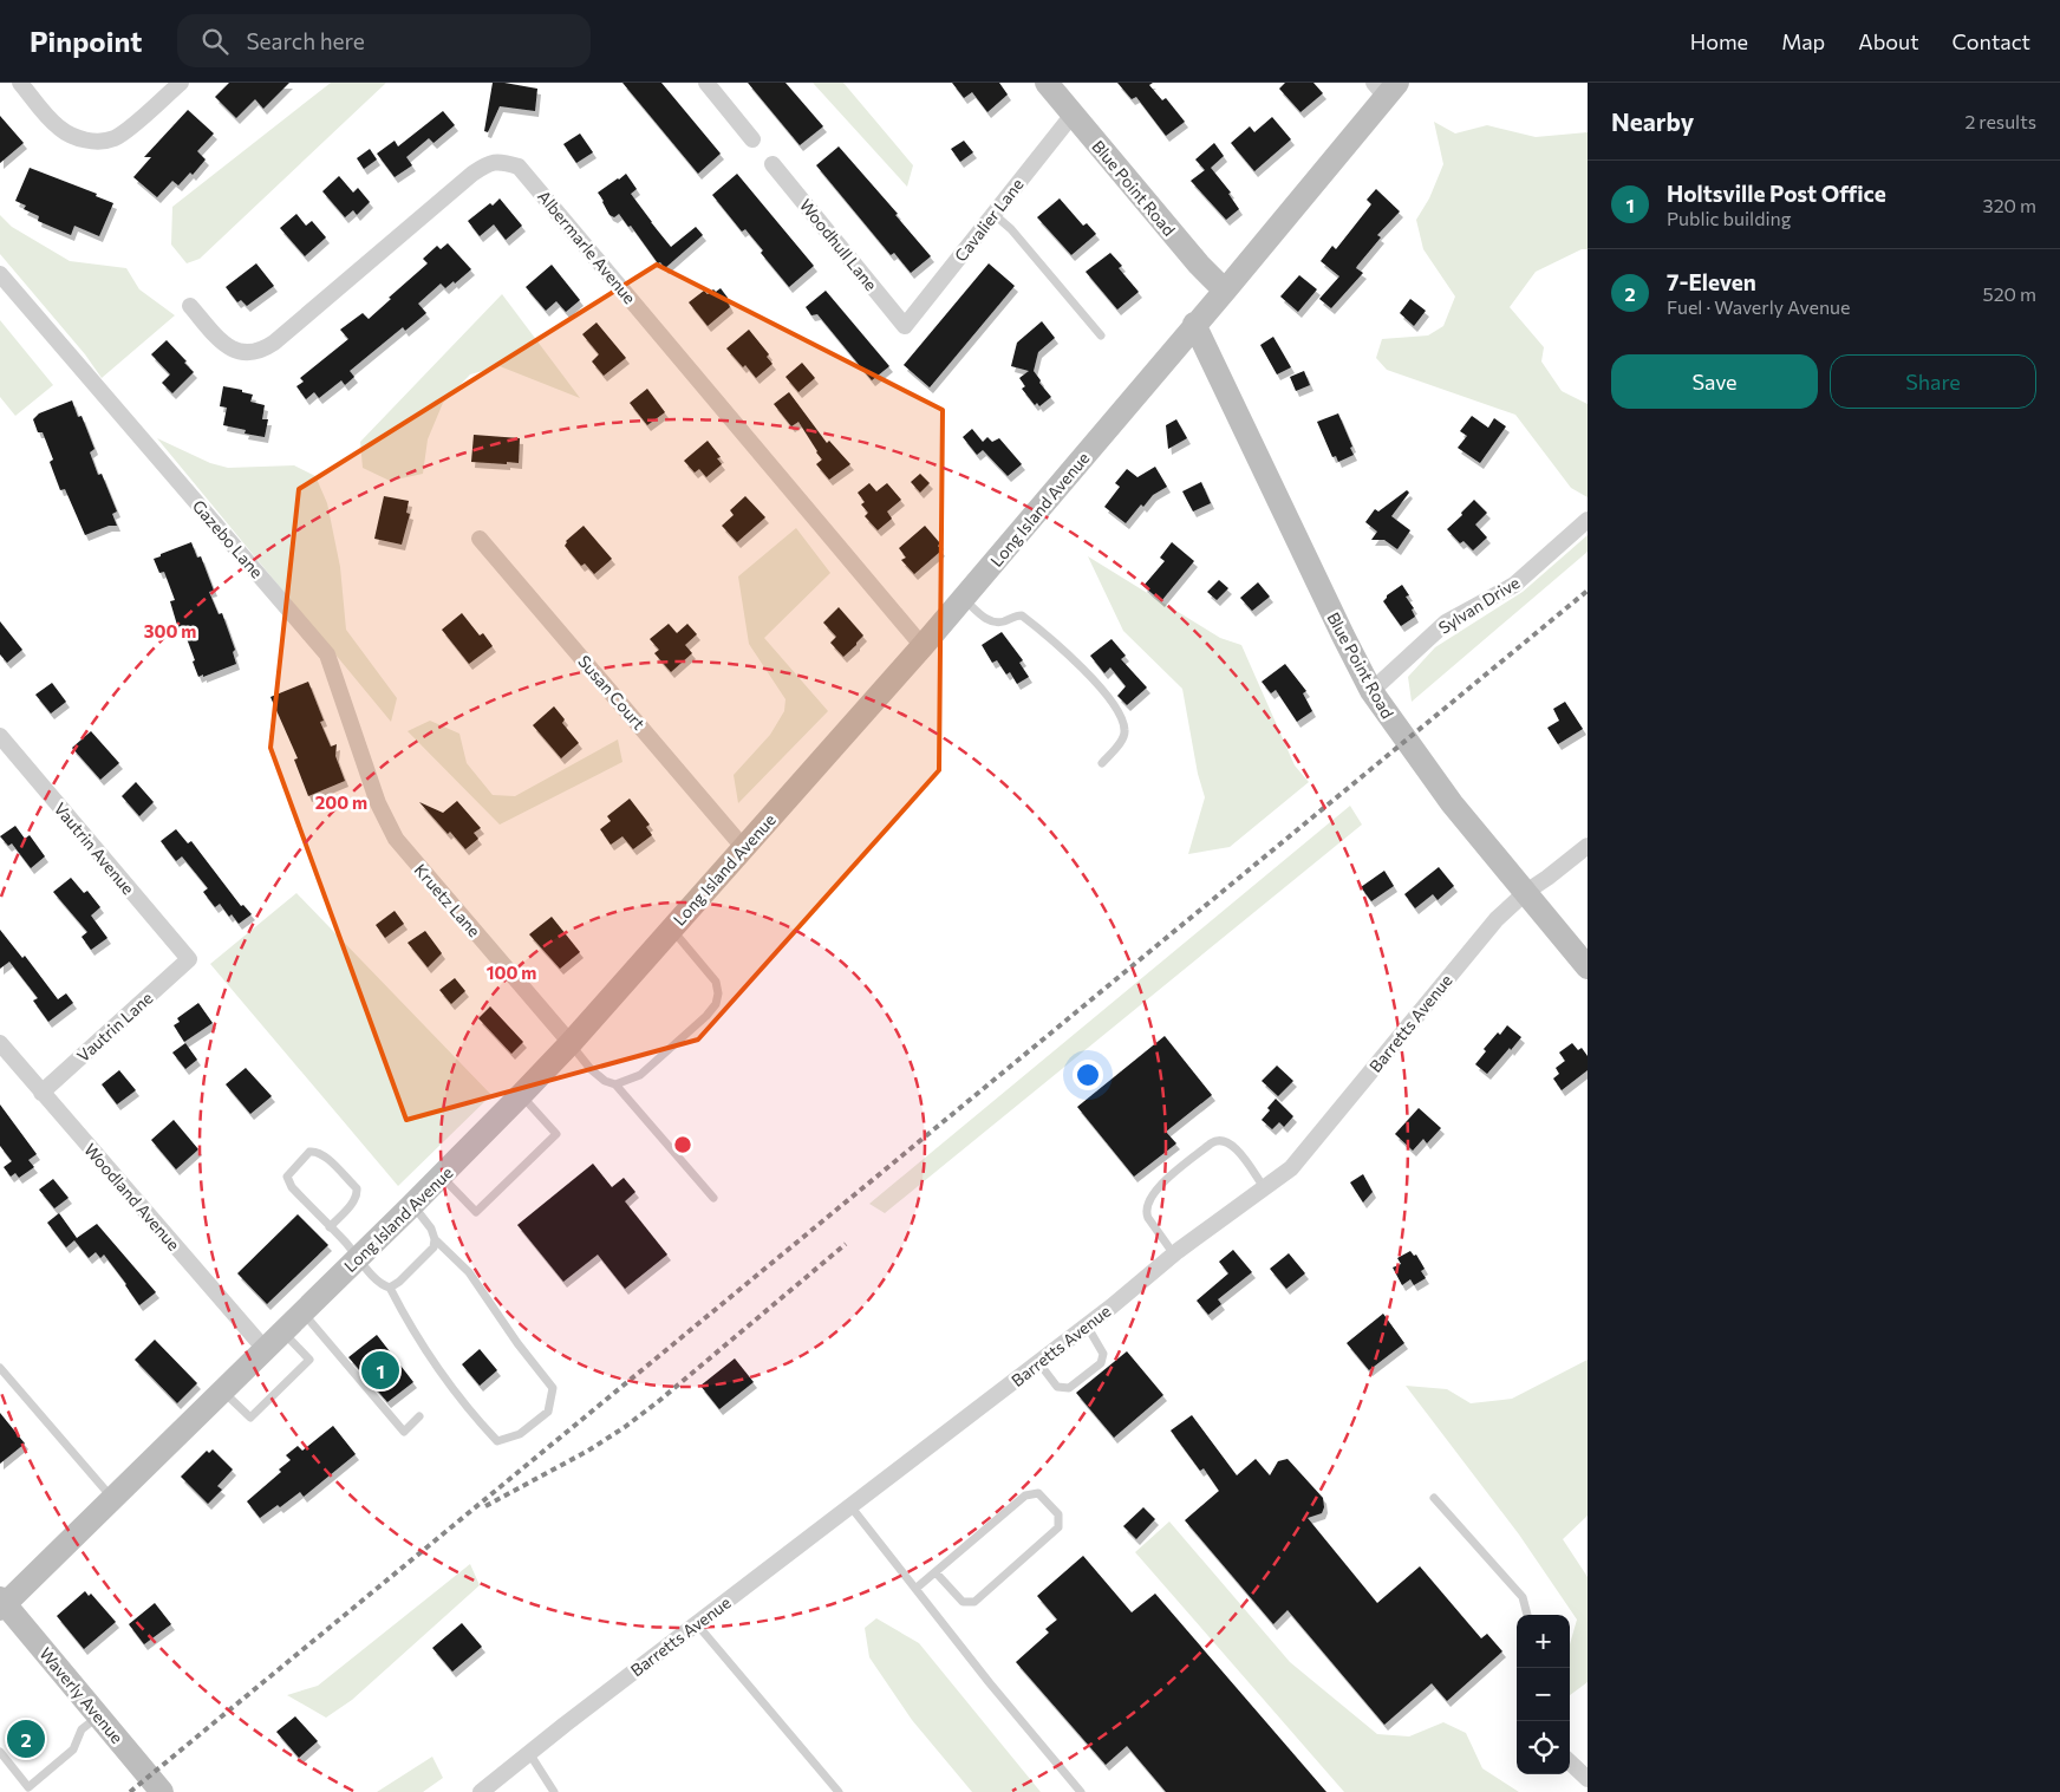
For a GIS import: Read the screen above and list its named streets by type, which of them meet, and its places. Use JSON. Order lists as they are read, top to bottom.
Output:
{
  "streets": {
    "street": [
      "Blue Point Road",
      "Cavalier Lane",
      "Woodhull Lane",
      "Albermarle Avenue",
      "Long Island Avenue",
      "Gazebo Lane",
      "Sylvan Drive",
      "Susan Court",
      "Vautrin Avenue",
      "Kruetz Lane",
      "Barretts Avenue",
      "Vautrin Lane",
      "Woodland Avenue",
      "Waverly Avenue"
    ]
  },
  "crossings": [
    ["Blue Point Road", "Cavalier Lane"],
    ["Blue Point Road", "Long Island Avenue"],
    ["Blue Point Road", "Sylvan Drive"],
    ["Blue Point Road", "Barretts Avenue"],
    ["Cavalier Lane", "Woodhull Lane"],
    ["Albermarle Avenue", "Long Island Avenue"],
    ["Long Island Avenue", "Susan Court"],
    ["Long Island Avenue", "Kruetz Lane"],
    ["Long Island Avenue", "Woodland Avenue"],
    ["Long Island Avenue", "Waverly Avenue"],
    ["Gazebo Lane", "Kruetz Lane"],
    ["Vautrin Avenue", "Vautrin Lane"],
    ["Vautrin Lane", "Woodland Avenue"]
  ],
  "page": {
    "header": "Pinpoint",
    "search": "Search here",
    "nav": [
      "Home",
      "Map",
      "About",
      "Contact"
    ],
    "heading": ["Nearby", "2 results"],
    "list": [
      {
        "mark": "1",
        "name": "Holtsville Post Office",
        "note": "Public building",
        "value": "320 m"
      },
      {
        "mark": "2",
        "name": "7-Eleven",
        "note": "Fuel · Waverly Avenue",
        "value": "520 m"
      }
    ],
    "buttons": ["Save", "Share"],
    "pins": ["1", "2"],
    "map_buttons": ["+", "−"]
  },
  "rings": ["300 m", "200 m", "100 m"]
}
